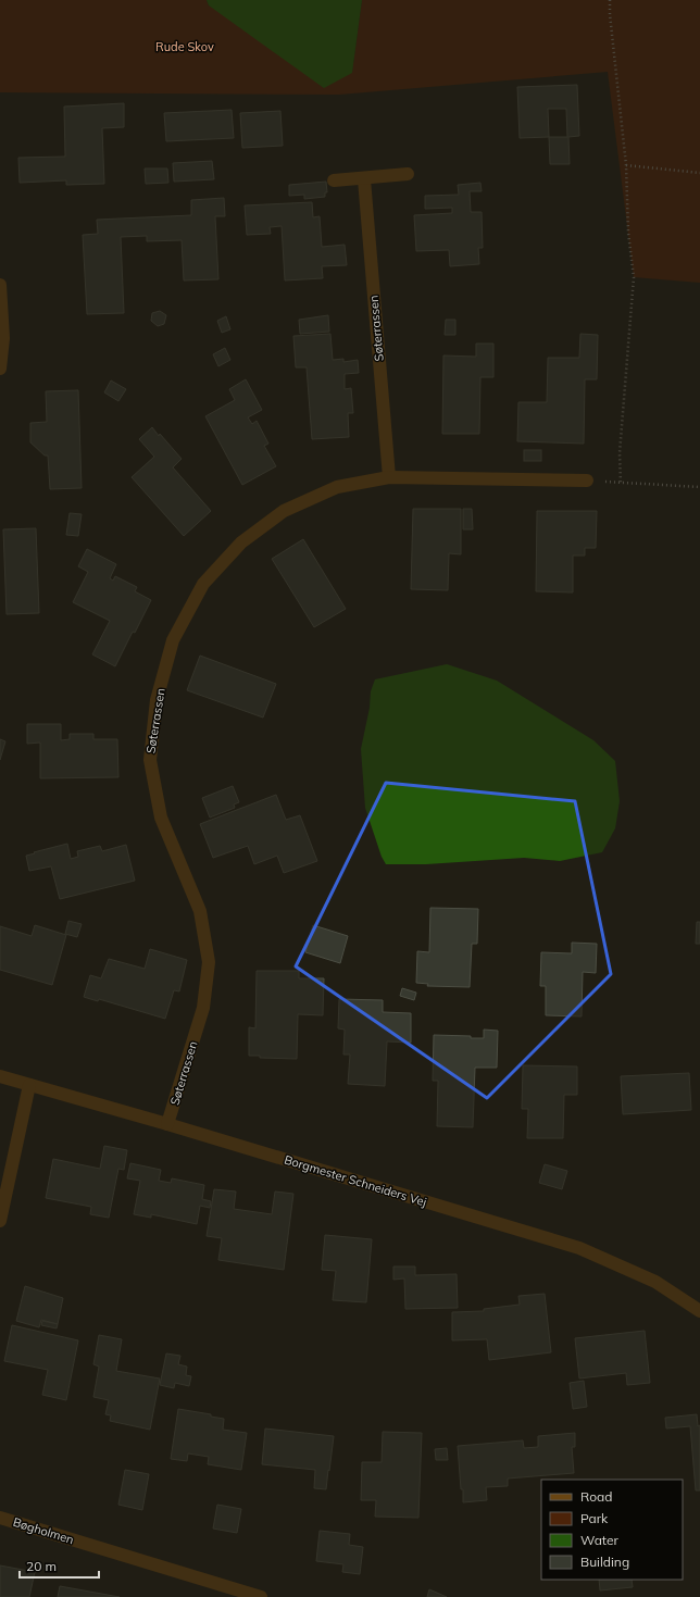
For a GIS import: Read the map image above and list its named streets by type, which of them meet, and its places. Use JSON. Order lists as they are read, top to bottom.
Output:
{
  "streets": {
    "street": ["Søterrassen", "Borgmester Schneiders Vej", "Bøgholmen"]
  },
  "crossings": [
    ["Søterrassen", "Borgmester Schneiders Vej"]
  ],
  "parks": ["Rude Skov"],
  "legend": [
    "Road",
    "Park",
    "Water",
    "Building"
  ],
  "scale_bar": "20 m"
}
